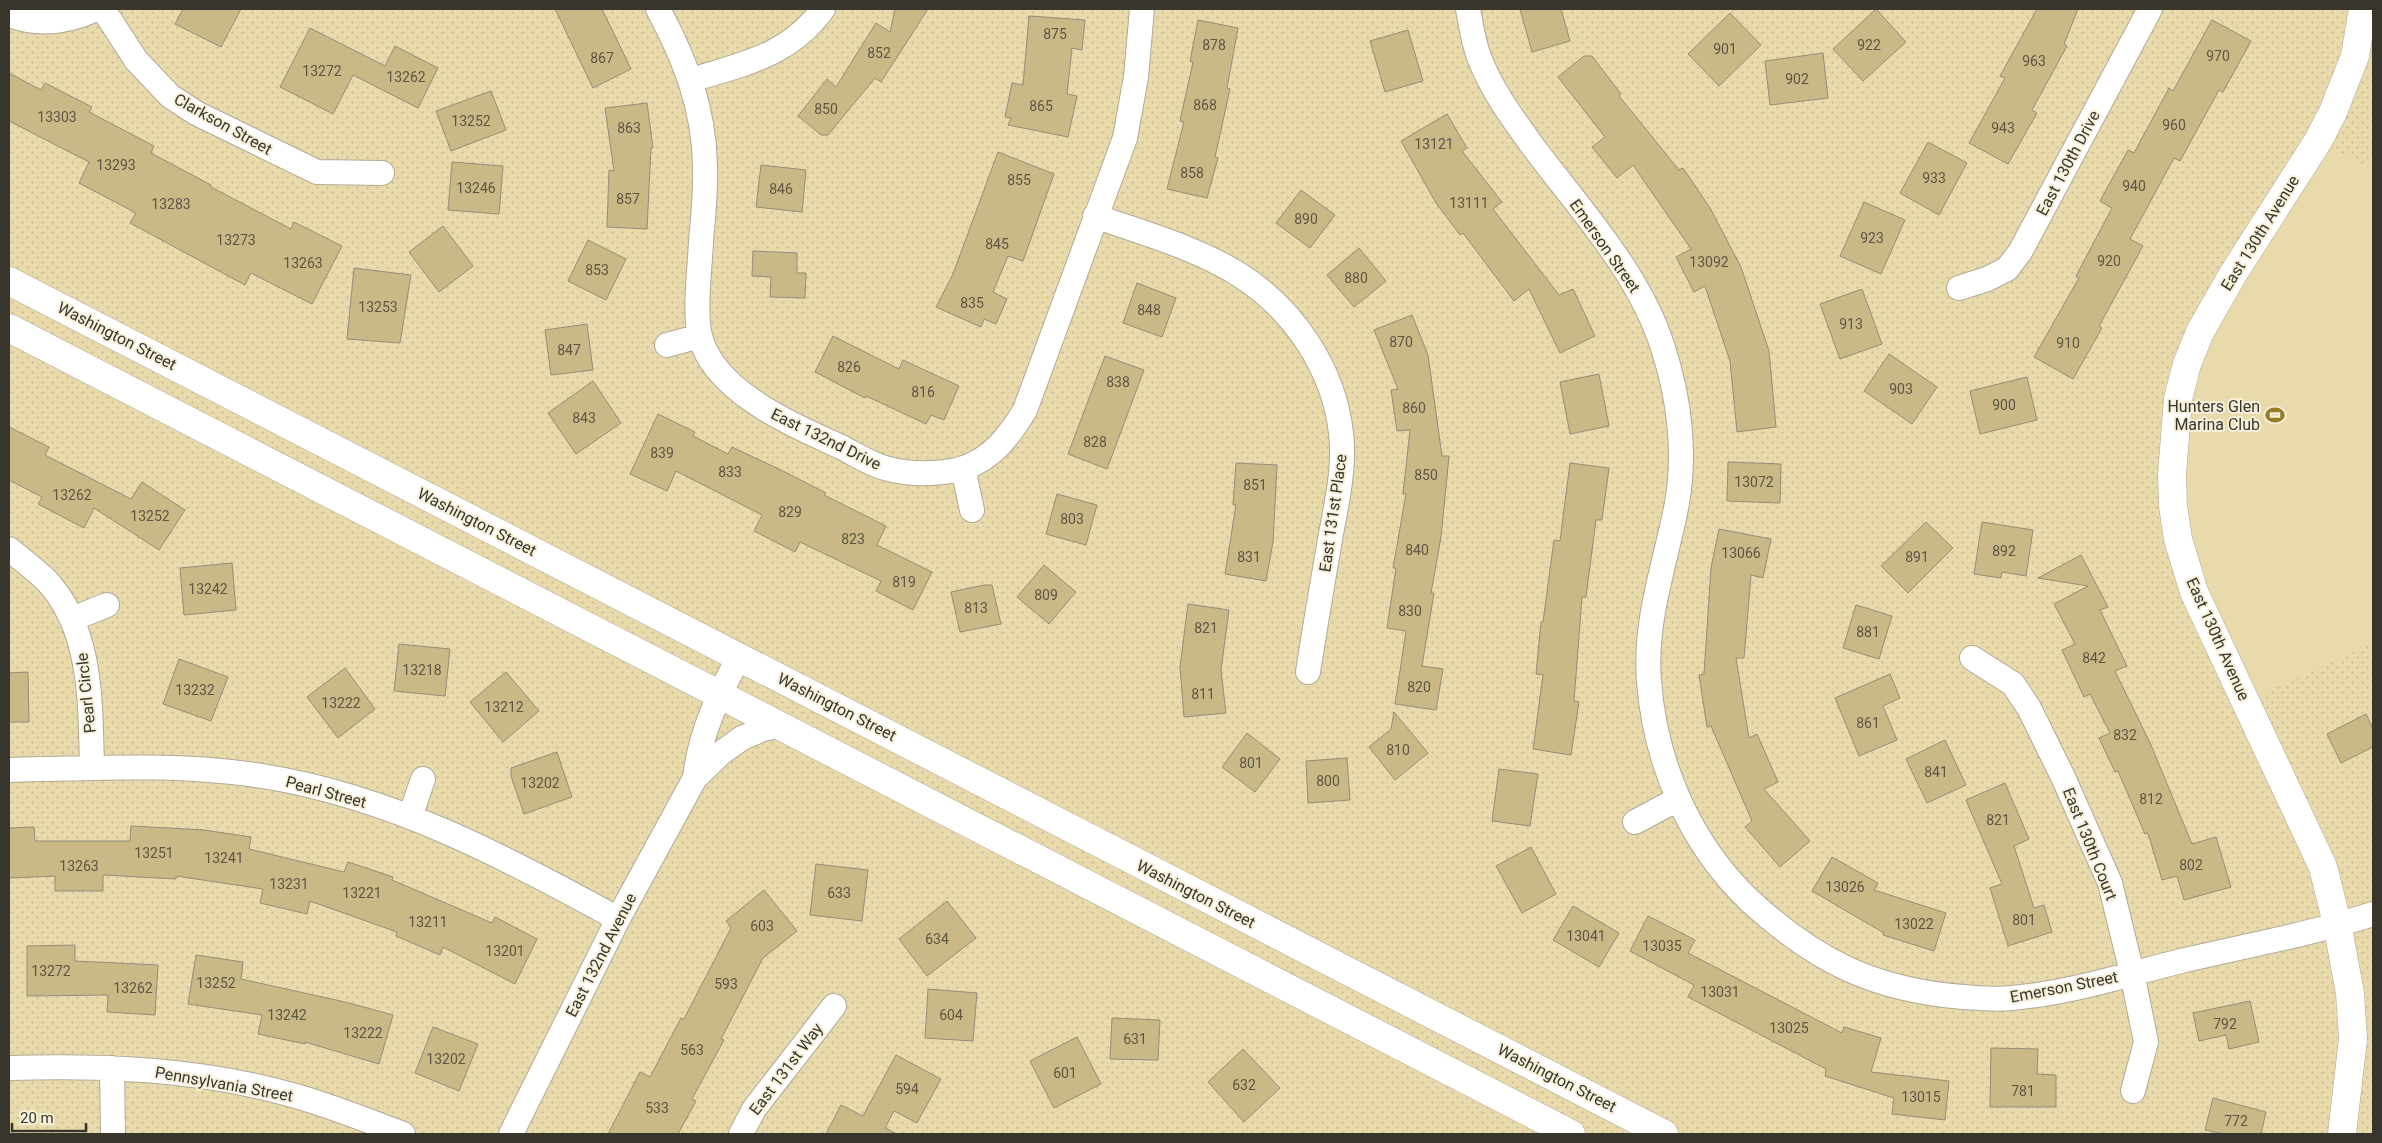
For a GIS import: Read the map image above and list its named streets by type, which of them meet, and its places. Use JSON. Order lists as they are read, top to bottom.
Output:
{
  "streets": {
    "main road": ["East 130th Avenue", "Washington Street"],
    "street": [
      "Clarkson Street",
      "East 130th Drive",
      "Emerson Street",
      "East 132nd Drive",
      "East 131st Place",
      "Pearl Circle",
      "Pearl Street",
      "East 130th Court",
      "East 132nd Avenue",
      "East 131st Way",
      "Pennsylvania Street"
    ]
  },
  "crossings": [
    ["East 130th Avenue", "Emerson Street"],
    ["Emerson Street", "East 130th Court"],
    ["Washington Street", "East 132nd Avenue"],
    ["East 132nd Drive", "East 131st Place"],
    ["Pearl Circle", "Pearl Street"],
    ["Pearl Street", "East 132nd Avenue"]
  ],
  "places": {
    "sports": ["Hunters Glen Marina Club"]
  },
  "house_numbers": [
    "875",
    "878",
    "922",
    "901",
    "852",
    "970",
    "867",
    "963",
    "13272",
    "13262",
    "902",
    "868",
    "865",
    "850",
    "13303",
    "13252",
    "960",
    "863",
    "943",
    "13121",
    "13293",
    "858",
    "933",
    "855",
    "940",
    "13246",
    "846",
    "857",
    "13111",
    "13283",
    "890",
    "923",
    "13273",
    "845",
    "920",
    "13092",
    "13263",
    "853",
    "880",
    "835",
    "13253",
    "848",
    "913",
    "870",
    "910",
    "847",
    "826",
    "838",
    "903",
    "816",
    "900",
    "860",
    "843",
    "828",
    "839",
    "833",
    "850",
    "13072",
    "851",
    "13262",
    "829",
    "13252",
    "803",
    "823",
    "840",
    "892",
    "13066",
    "831",
    "891",
    "819",
    "13242",
    "809",
    "813",
    "830",
    "821",
    "881",
    "842",
    "13218",
    "820",
    "13232",
    "811",
    "13222",
    "13212",
    "861",
    "832",
    "810",
    "801",
    "841",
    "800",
    "13202",
    "812",
    "821",
    "13251",
    "13241",
    "802",
    "13263",
    "13231",
    "13026",
    "13221",
    "633",
    "801",
    "13211",
    "13022",
    "603",
    "13041",
    "634",
    "13035",
    "13201",
    "13272",
    "13252",
    "593",
    "13262",
    "13031",
    "13242",
    "604",
    "792",
    "13025",
    "13222",
    "631",
    "563",
    "13202",
    "601",
    "632",
    "594",
    "781",
    "13015",
    "533",
    "772"
  ],
  "scale_bar": "20 m"
}
